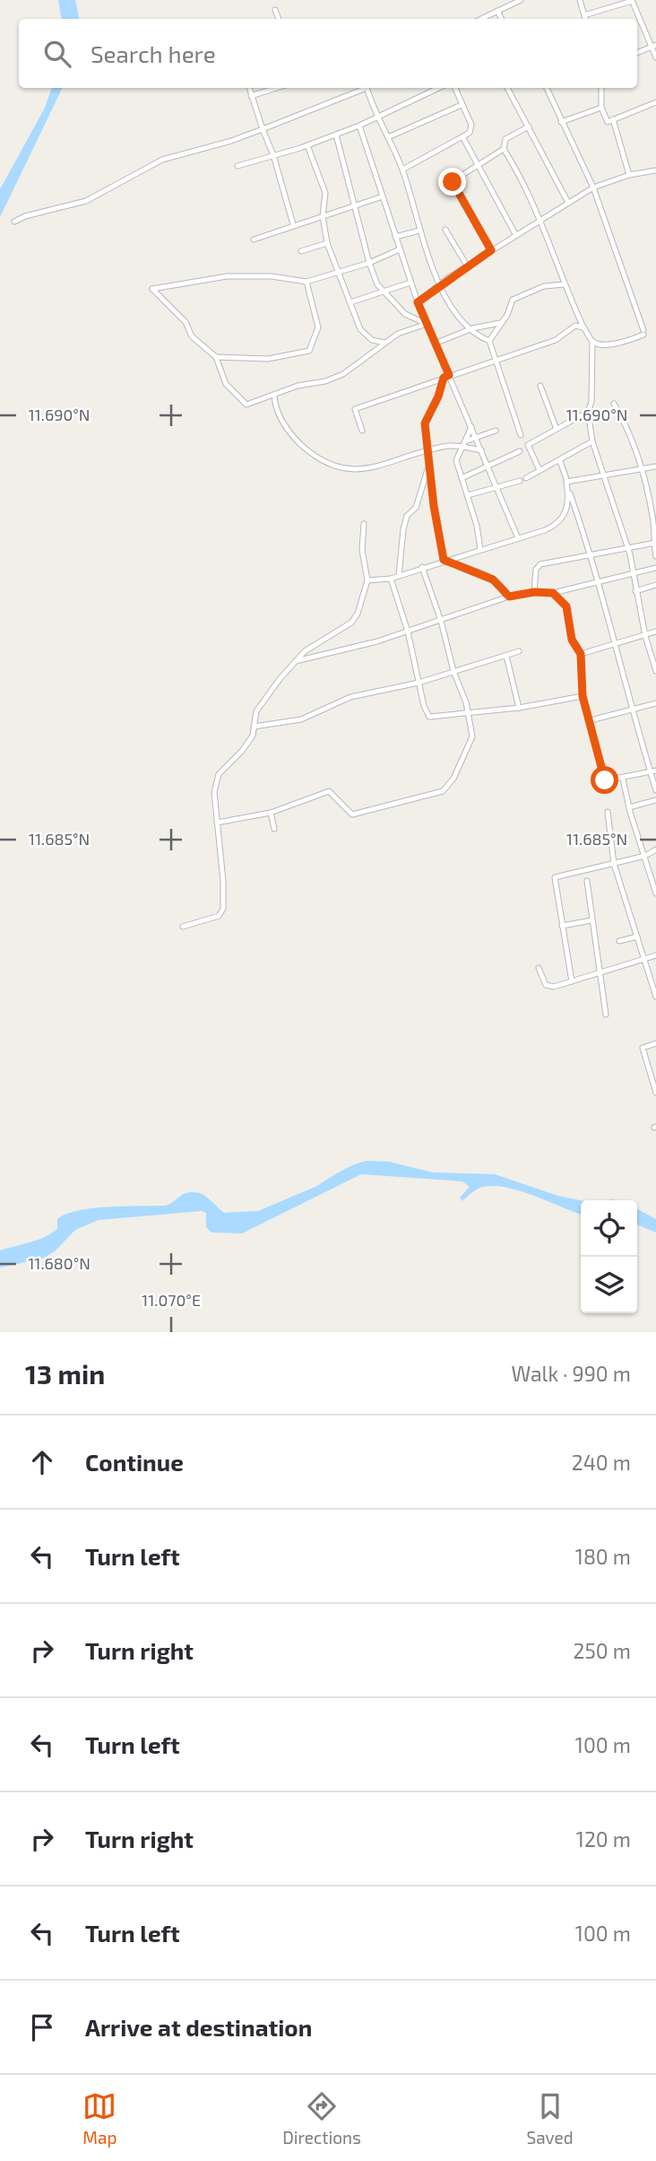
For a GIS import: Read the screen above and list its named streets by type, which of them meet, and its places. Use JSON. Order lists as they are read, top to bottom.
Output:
{
  "page": {
    "search": "Search here",
    "heading": ["13 min", "Walk · 990 m"],
    "list": [
      ["Continue", "240 m"],
      ["Turn left", "180 m"],
      ["Turn right", "250 m"],
      ["Turn left", "100 m"],
      ["Turn right", "120 m"],
      ["Turn left", "100 m"],
      "Arrive at destination"
    ],
    "nav": ["Map", "Directions", "Saved"]
  },
  "coordinates": [
    "11.690°N",
    "11.685°N",
    "11.680°N",
    "11.070°E"
  ]
}
